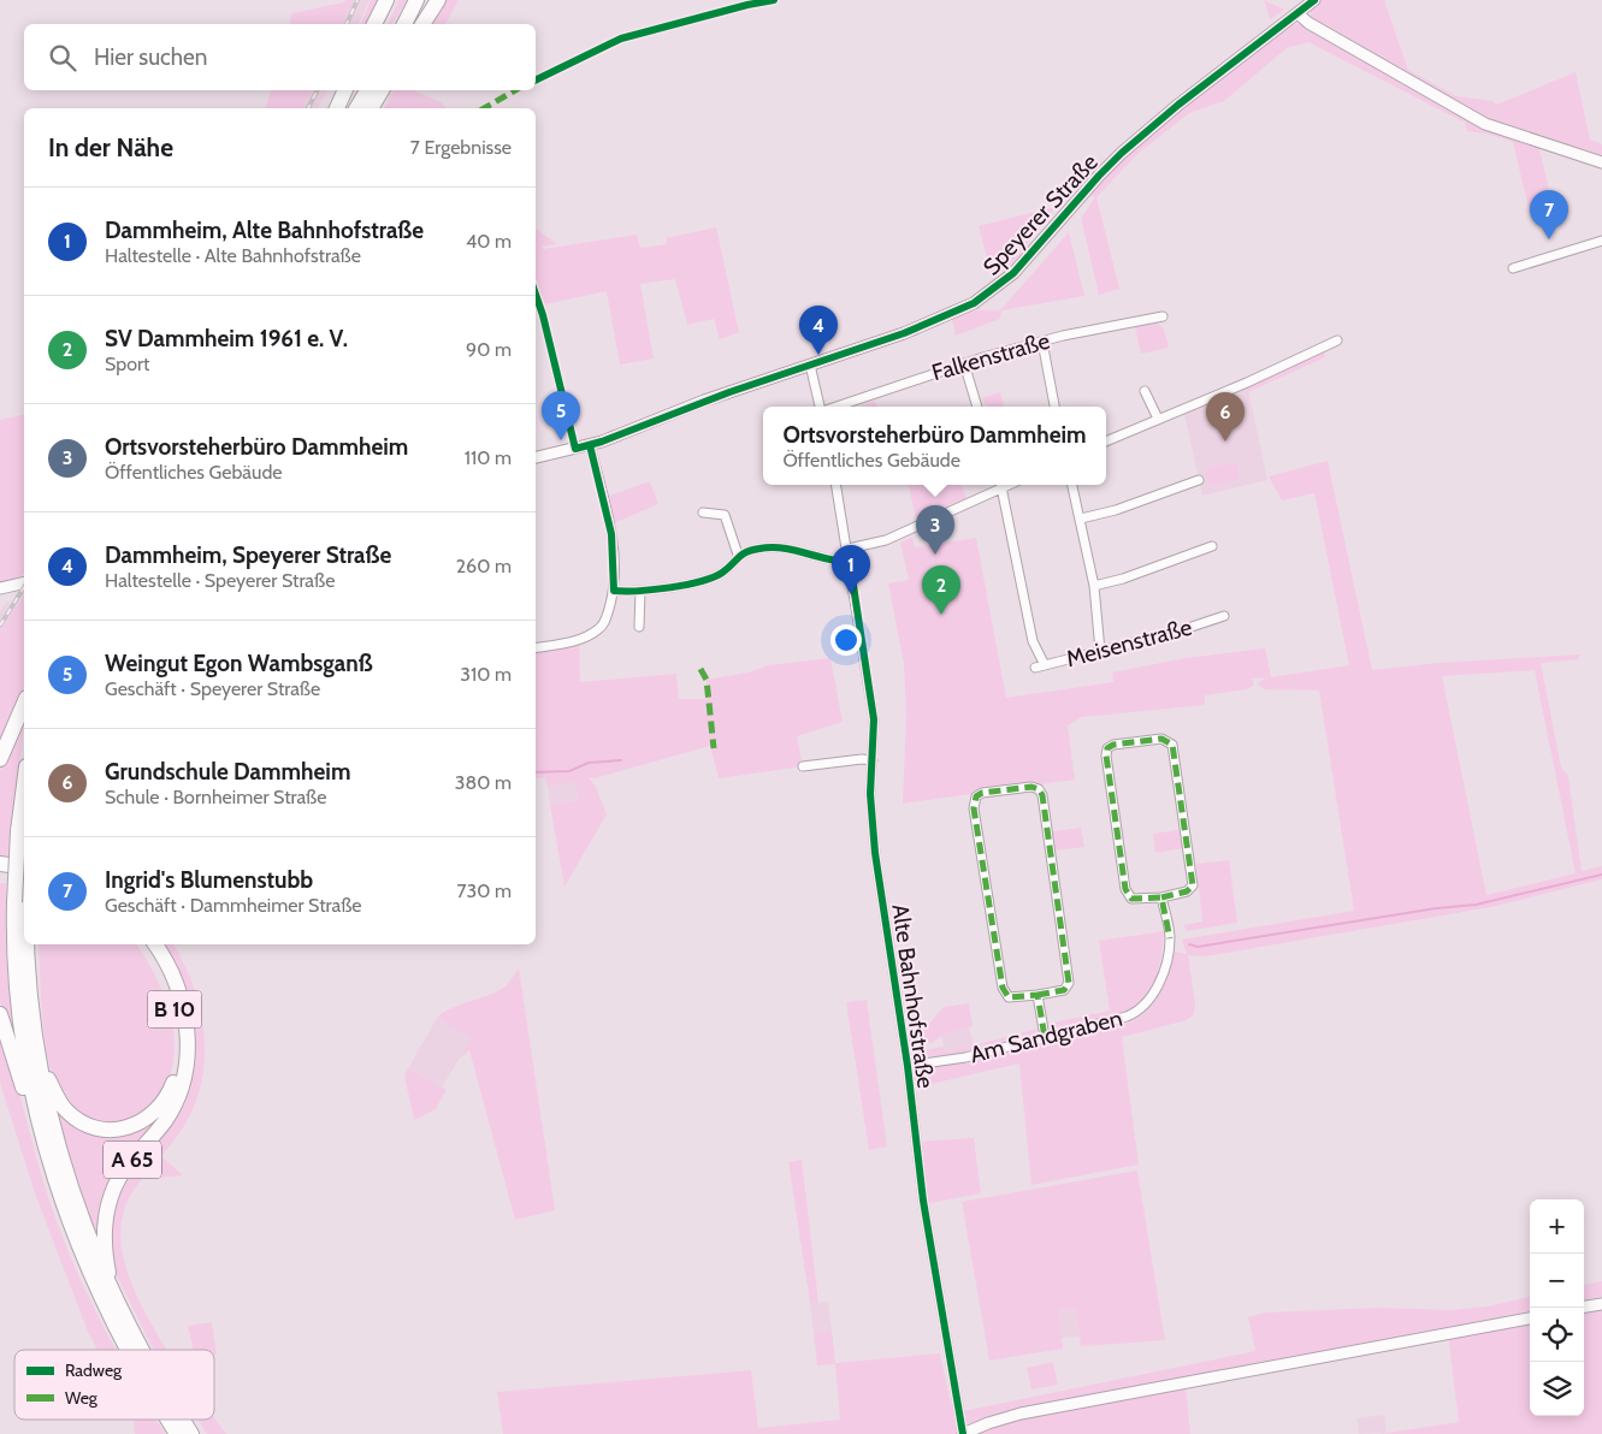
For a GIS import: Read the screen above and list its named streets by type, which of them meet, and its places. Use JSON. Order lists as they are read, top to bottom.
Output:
{
  "streets": {
    "highway": ["B 10", "A 65"],
    "street": [
      "Speyerer Straße",
      "Falkenstraße",
      "Meisenstraße",
      "Alte Bahnhofstraße",
      "Am Sandgraben"
    ]
  },
  "crossings": [
    ["Alte Bahnhofstraße", "Am Sandgraben"],
    ["B 10", "A 65"]
  ],
  "legend": ["Radweg", "Weg"],
  "page": {
    "search": "Hier suchen",
    "heading": ["In der Nähe", "7 Ergebnisse"],
    "list": [
      {
        "mark": "1",
        "name": "Dammheim, Alte Bahnhofstraße",
        "note": "Haltestelle · Alte Bahnhofstraße",
        "value": "40 m"
      },
      {
        "mark": "2",
        "name": "SV Dammheim 1961 e. V.",
        "note": "Sport",
        "value": "90 m"
      },
      {
        "mark": "3",
        "name": "Ortsvorsteherbüro Dammheim",
        "note": "Öffentliches Gebäude",
        "value": "110 m"
      },
      {
        "mark": "4",
        "name": "Dammheim, Speyerer Straße",
        "note": "Haltestelle · Speyerer Straße",
        "value": "260 m"
      },
      {
        "mark": "5",
        "name": "Weingut Egon Wambsganß",
        "note": "Geschäft · Speyerer Straße",
        "value": "310 m"
      },
      {
        "mark": "6",
        "name": "Grundschule Dammheim",
        "note": "Schule · Bornheimer Straße",
        "value": "380 m"
      },
      {
        "mark": "7",
        "name": "Ingrid's Blumenstubb",
        "note": "Geschäft · Dammheimer Straße",
        "value": "730 m"
      }
    ],
    "pins": [
      "7",
      "4",
      "5",
      "6",
      "3",
      "1",
      "2"
    ],
    "popup": ["Ortsvorsteherbüro Dammheim", "Öffentliches Gebäude"],
    "map_buttons": ["+", "−"]
  }
}
